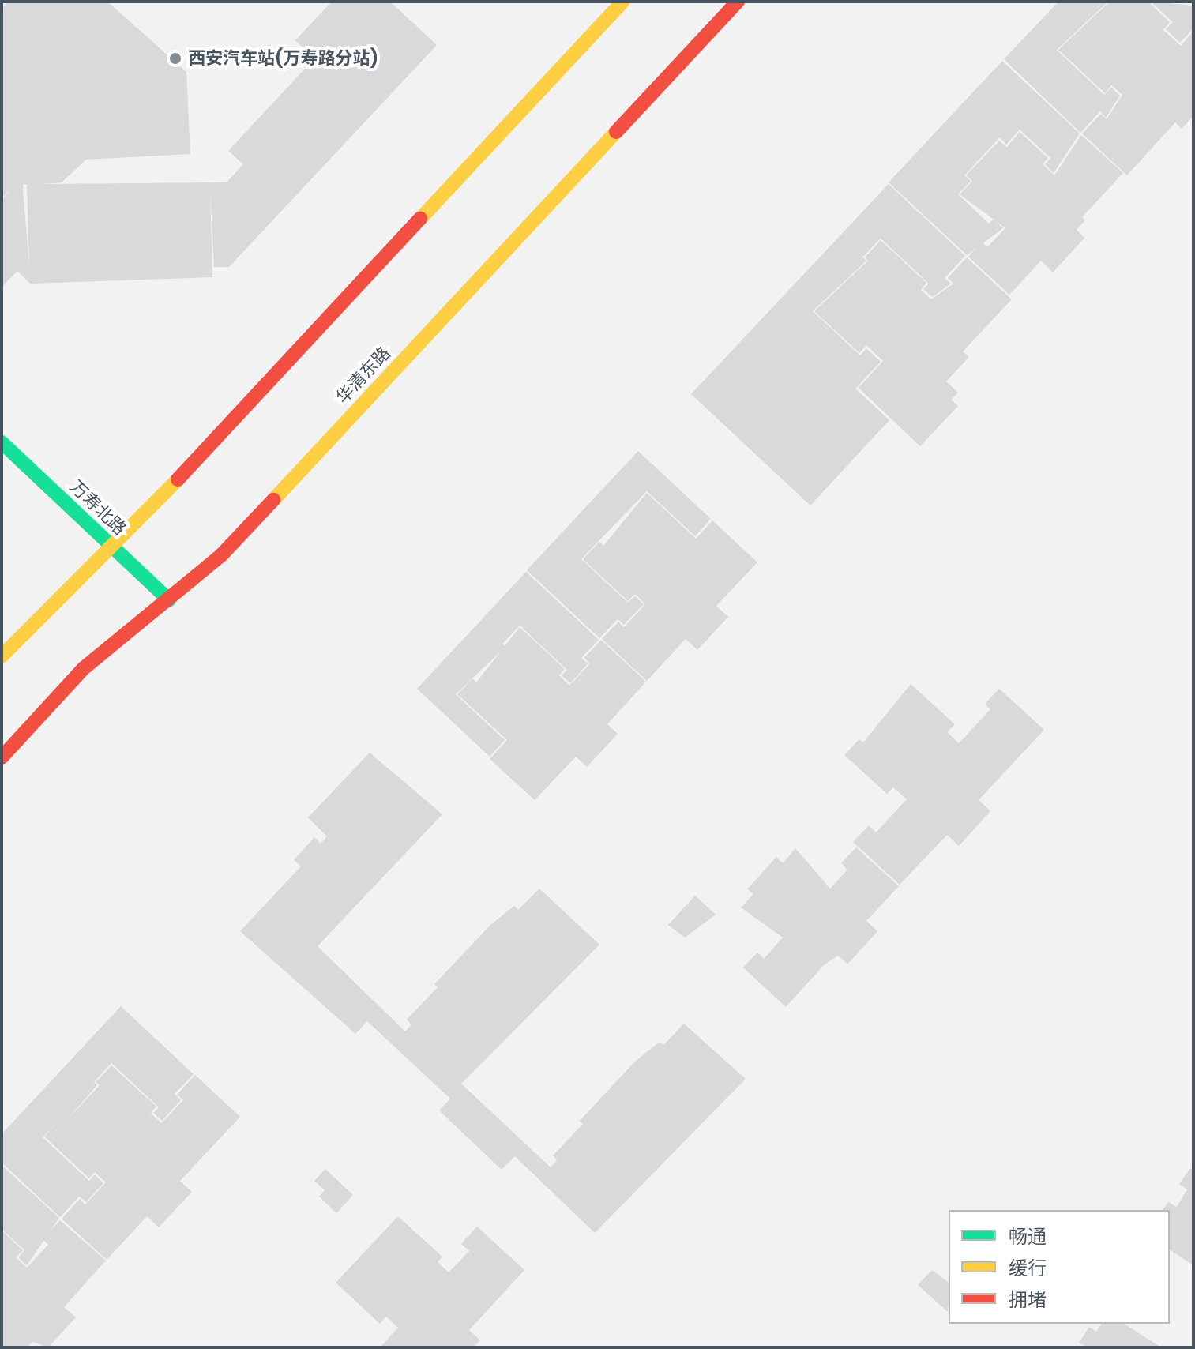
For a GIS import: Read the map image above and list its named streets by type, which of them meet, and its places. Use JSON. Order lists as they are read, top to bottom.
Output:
{
  "streets": {
    "main road": ["华清东路", "万寿北路"]
  },
  "crossings": [
    ["华清东路", "万寿北路"]
  ],
  "places": ["西安汽车站(万寿路分站)"],
  "legend": ["畅通", "缓行", "拥堵"]
}
